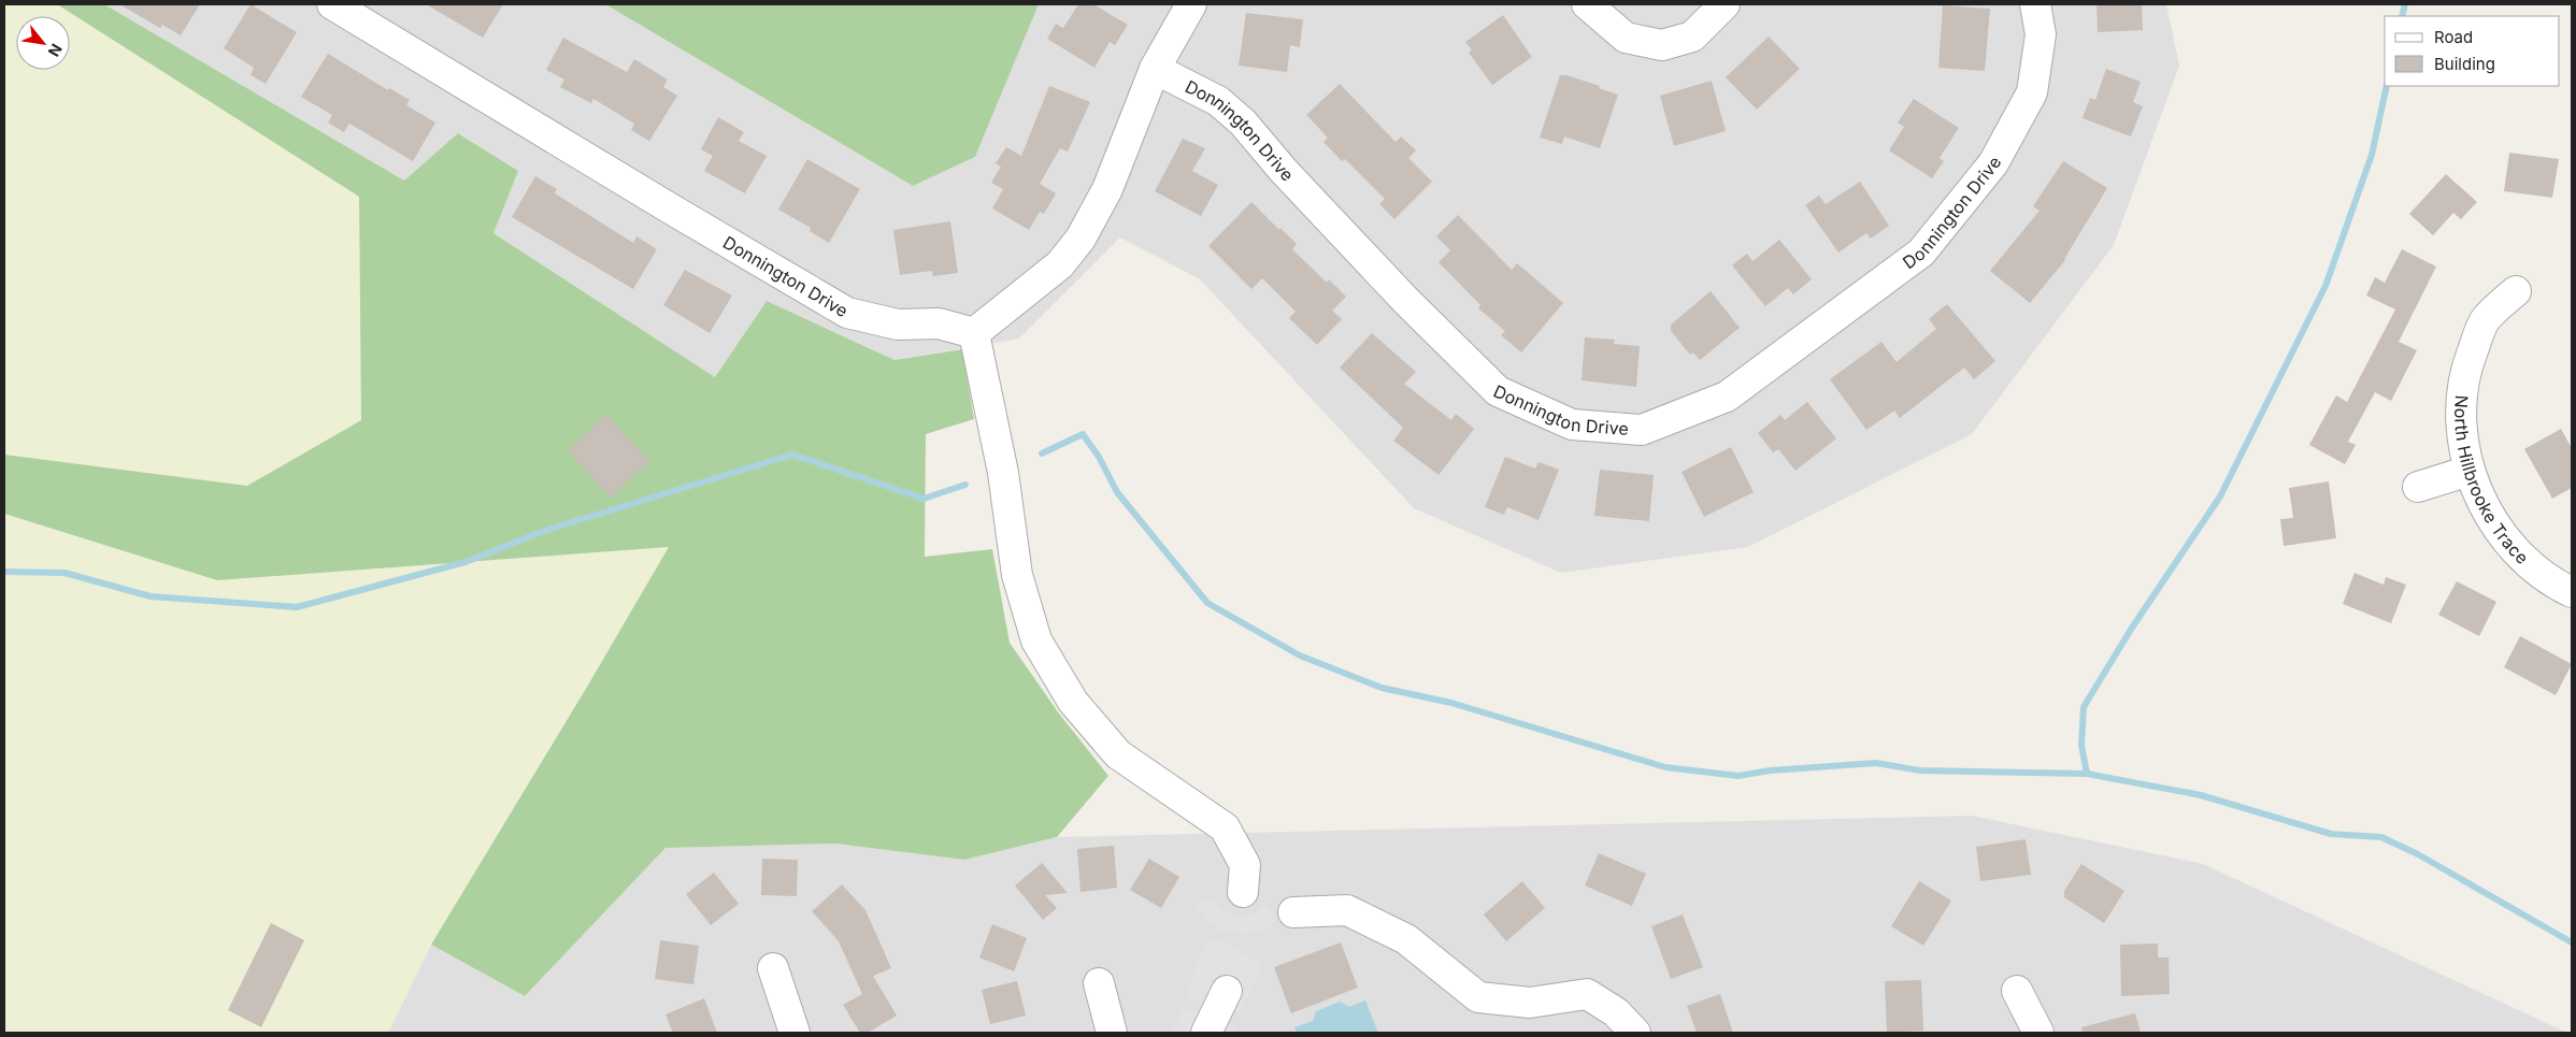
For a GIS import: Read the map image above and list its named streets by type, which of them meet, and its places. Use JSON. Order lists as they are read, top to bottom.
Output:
{
  "streets": {
    "street": ["Donnington Drive", "North Hillbrooke Trace"]
  },
  "legend": ["Road", "Building"],
  "north": "bottom right"
}
